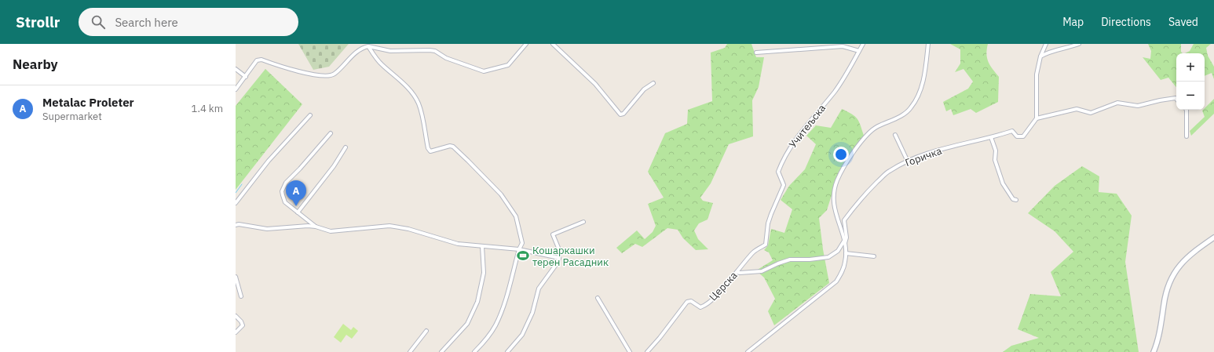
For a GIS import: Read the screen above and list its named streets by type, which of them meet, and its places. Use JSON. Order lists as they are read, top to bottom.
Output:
{
  "streets": {
    "street": ["Учитељска", "Горичка", "Церска"]
  },
  "crossings": [
    ["Учитељска", "Церска"]
  ],
  "places": {
    "sports": ["Кошаркашки терен Расадник"]
  },
  "page": {
    "header": "Strollr",
    "search": "Search here",
    "nav": ["Map", "Directions", "Saved"],
    "heading": "Nearby",
    "map_buttons": ["+", "−"],
    "list": [
      {
        "mark": "A",
        "name": "Metalac Proleter",
        "note": "Supermarket",
        "value": "1.4 km"
      }
    ],
    "pins": "A"
  }
}
